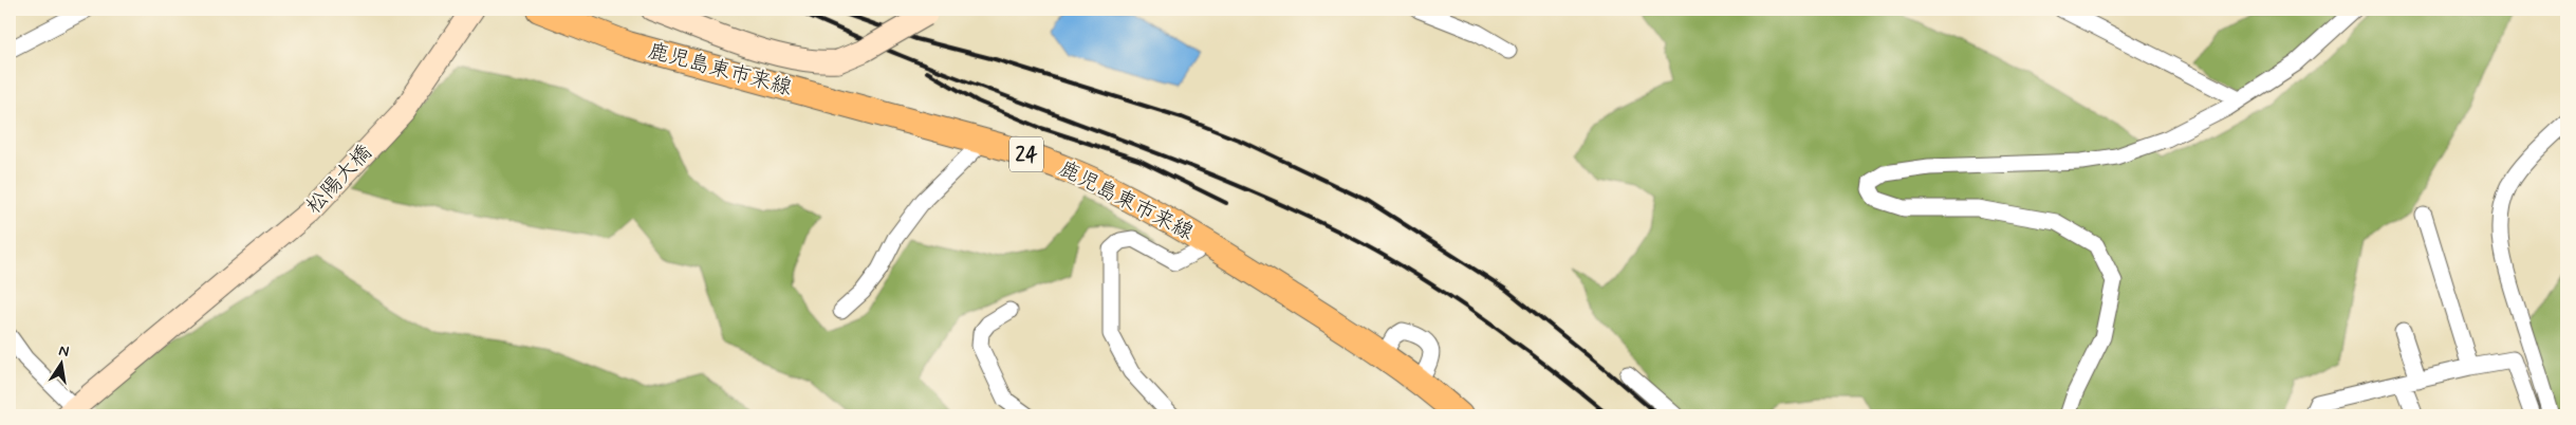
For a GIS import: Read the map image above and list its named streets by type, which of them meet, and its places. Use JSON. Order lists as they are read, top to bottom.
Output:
{
  "streets": {
    "main road": ["鹿児島東市来線", "24"],
    "street": ["松陽大橋"]
  },
  "north": "top"
}
